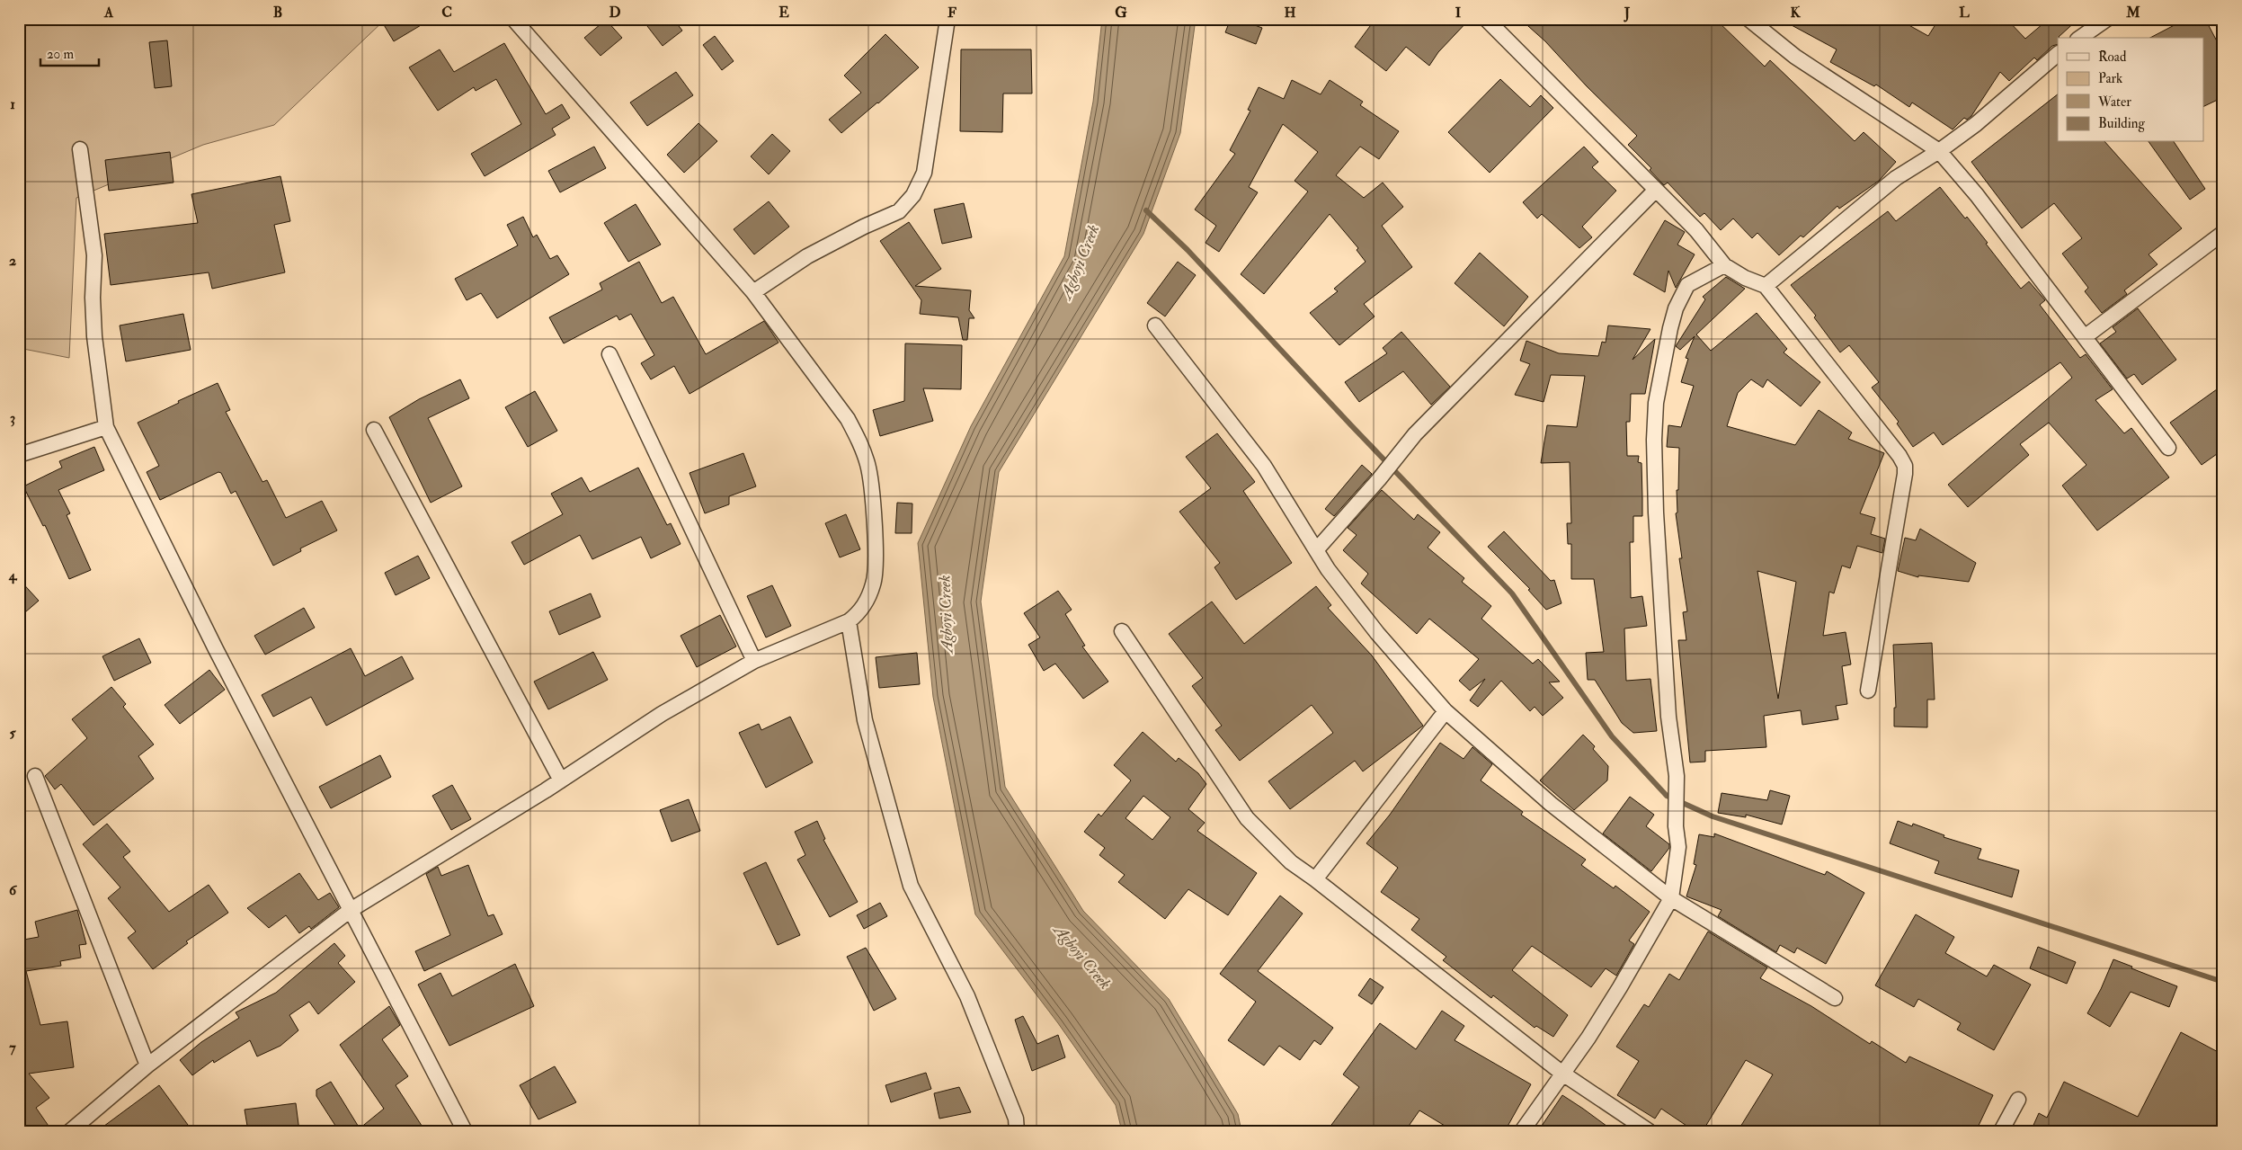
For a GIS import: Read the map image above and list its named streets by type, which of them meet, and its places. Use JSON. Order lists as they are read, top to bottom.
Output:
{
  "water": ["Agboyi Creek"],
  "legend": [
    "Road",
    "Park",
    "Water",
    "Building"
  ],
  "scale_bar": "20 m",
  "grid": {
    "columns": [
      "A",
      "B",
      "C",
      "D",
      "E",
      "F",
      "G",
      "H",
      "I",
      "J",
      "K",
      "L",
      "M"
    ],
    "rows": [
      "1",
      "2",
      "3",
      "4",
      "5",
      "6",
      "7"
    ]
  }
}
